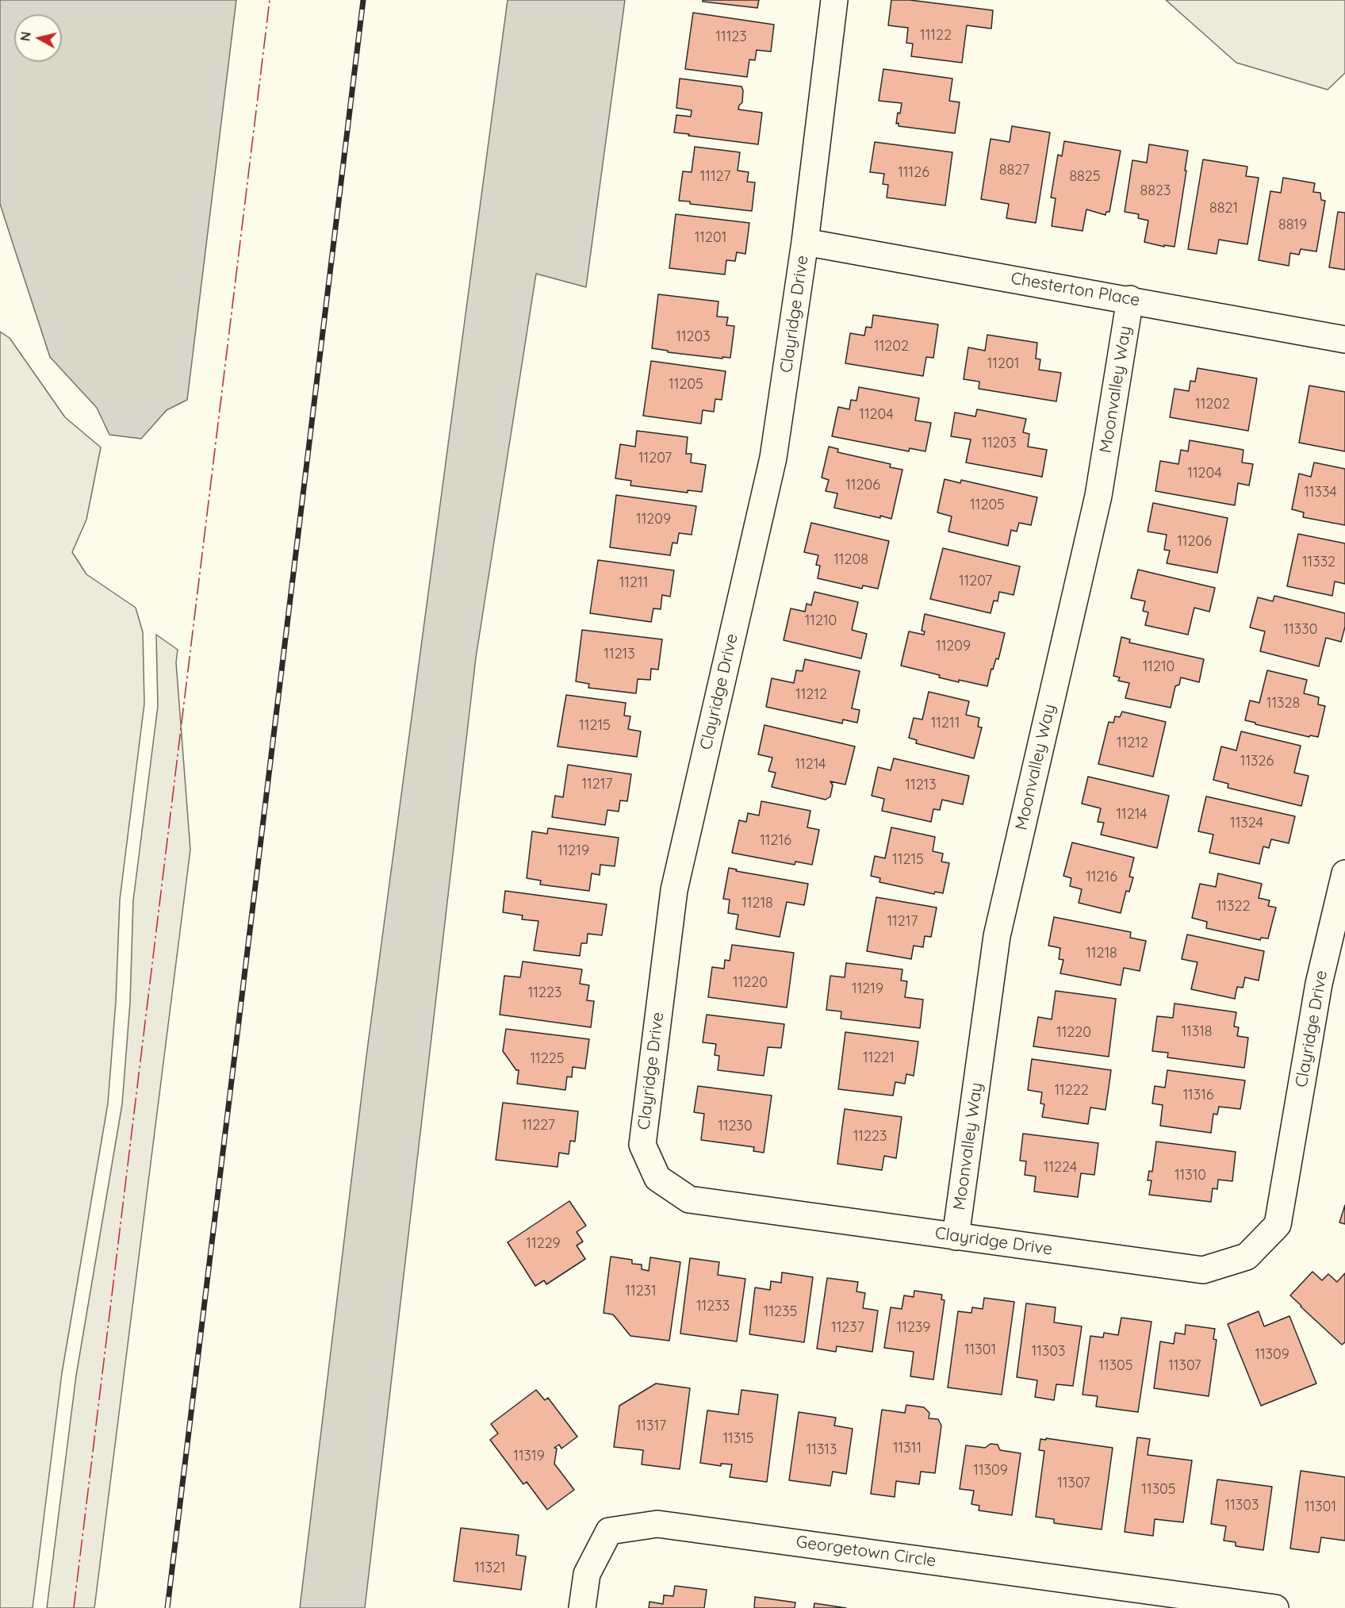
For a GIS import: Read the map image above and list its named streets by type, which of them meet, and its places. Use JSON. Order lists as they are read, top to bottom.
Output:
{
  "streets": {
    "street": [
      "Chesterton Place",
      "Clayridge Drive",
      "Moonvalley Way",
      "Georgetown Circle"
    ]
  },
  "crossings": [
    ["Chesterton Place", "Clayridge Drive"],
    ["Chesterton Place", "Moonvalley Way"],
    ["Clayridge Drive", "Moonvalley Way"]
  ],
  "house_numbers": [
    "11122",
    "11123",
    "8827",
    "11126",
    "11127",
    "8825",
    "8823",
    "8821",
    "8819",
    "11201",
    "11203",
    "11202",
    "11201",
    "11205",
    "11202",
    "11204",
    "11203",
    "11207",
    "11204",
    "11206",
    "11334",
    "11205",
    "11209",
    "11206",
    "11208",
    "11332",
    "11207",
    "11211",
    "11210",
    "11330",
    "11209",
    "11213",
    "11210",
    "11212",
    "11328",
    "11211",
    "11215",
    "11212",
    "11326",
    "11214",
    "11217",
    "11213",
    "11214",
    "11324",
    "11216",
    "11219",
    "11215",
    "11216",
    "11218",
    "11322",
    "11217",
    "11218",
    "11220",
    "11219",
    "11223",
    "11318",
    "11220",
    "11221",
    "11225",
    "11222",
    "11316",
    "11227",
    "11230",
    "11223",
    "11224",
    "11310",
    "11229",
    "11231",
    "11233",
    "11235",
    "11237",
    "11239",
    "11301",
    "11303",
    "11309",
    "11305",
    "11307",
    "11317",
    "11315",
    "11311",
    "11313",
    "11319",
    "11309",
    "11307",
    "11305",
    "11303",
    "11301",
    "11321"
  ],
  "north": "left"
}
